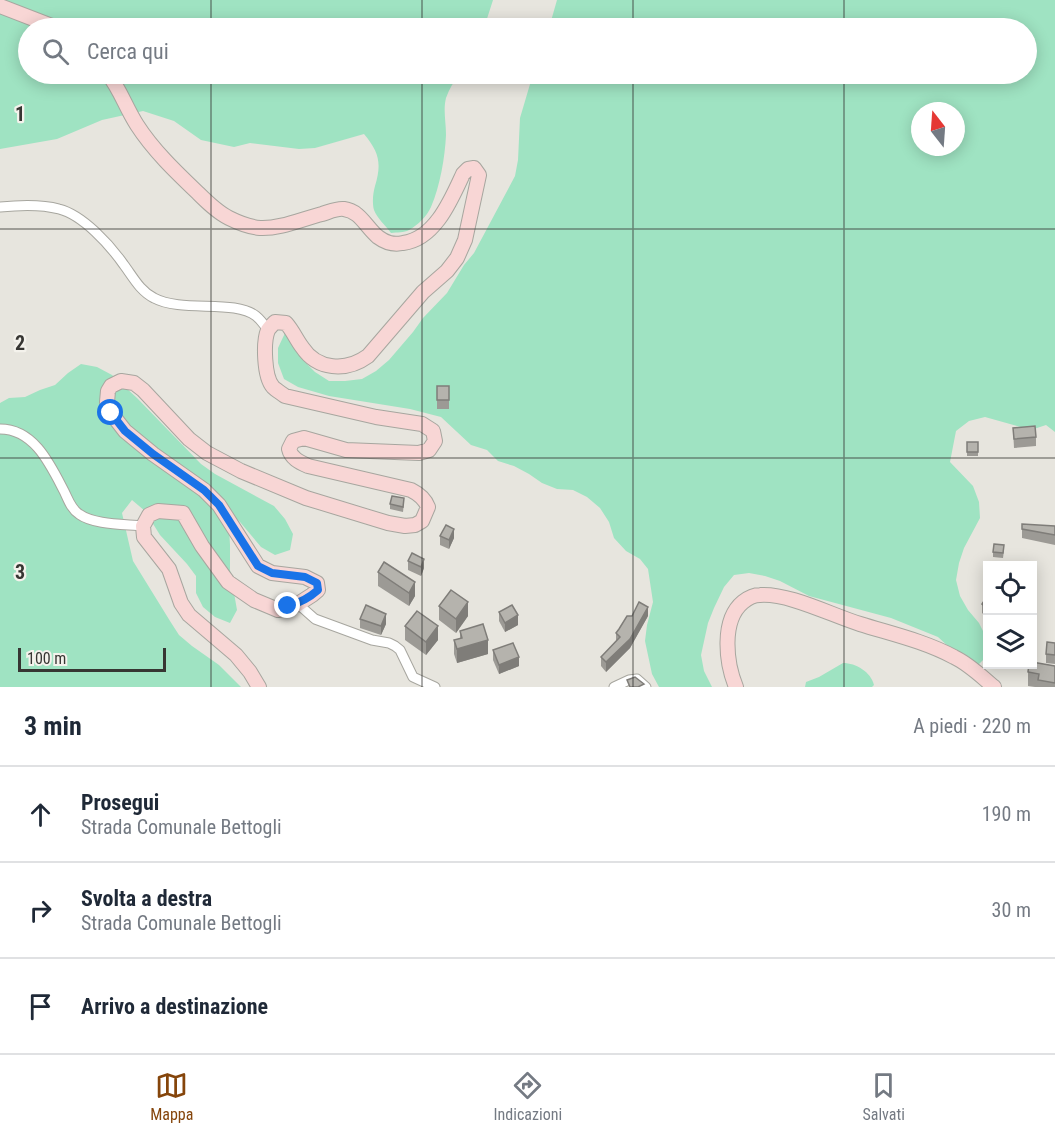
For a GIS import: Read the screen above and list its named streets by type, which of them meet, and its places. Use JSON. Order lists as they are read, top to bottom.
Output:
{
  "scale_bar": "100 m",
  "north": "top",
  "page": {
    "search": "Cerca qui",
    "scale": "100 m",
    "heading": ["3 min", "A piedi · 220 m"],
    "list": [
      ["Prosegui", "Strada Comunale Bettogli", "190 m"],
      ["Svolta a destra", "Strada Comunale Bettogli", "30 m"],
      "Arrivo a destinazione"
    ],
    "nav": ["Mappa", "Indicazioni", "Salvati"]
  },
  "grid": {
    "rows": ["1", "2", "3"]
  }
}
